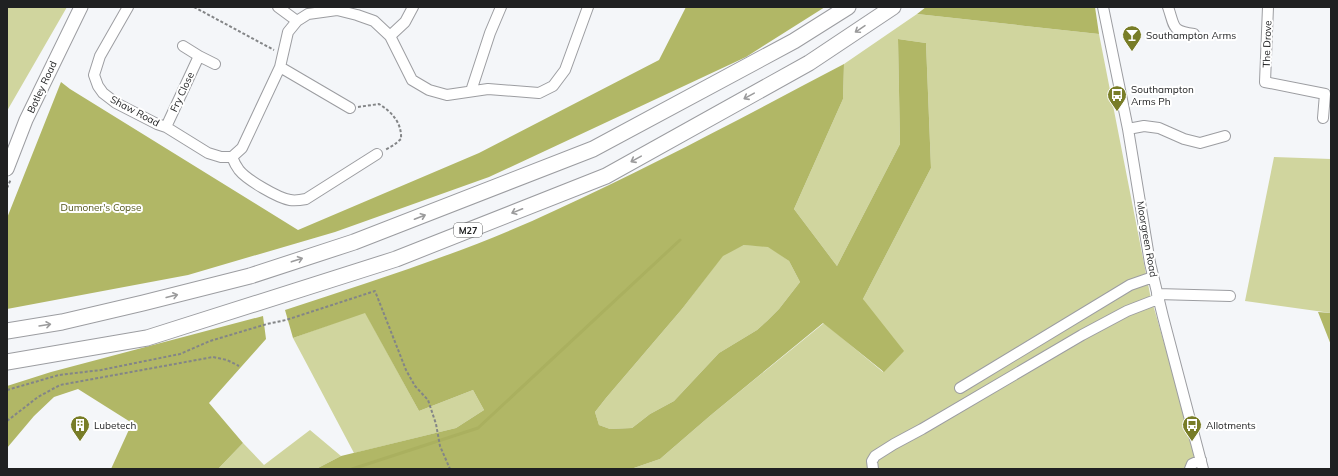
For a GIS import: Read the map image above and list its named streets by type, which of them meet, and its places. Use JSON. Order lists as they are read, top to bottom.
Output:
{
  "streets": {
    "highway": ["M27"],
    "main road": ["Botley Road"],
    "street": [
      "The Drove",
      "Fry Close",
      "Shaw Road",
      "Moorgreen Road"
    ]
  },
  "crossings": [
    ["Fry Close", "Shaw Road"]
  ],
  "parks": ["Dumoner's Copse"],
  "places": {
    "bar": ["Southampton Arms"],
    "bus stop": ["Southampton Arms Ph", "Allotments"],
    "building": ["Lubetech"]
  }
}
